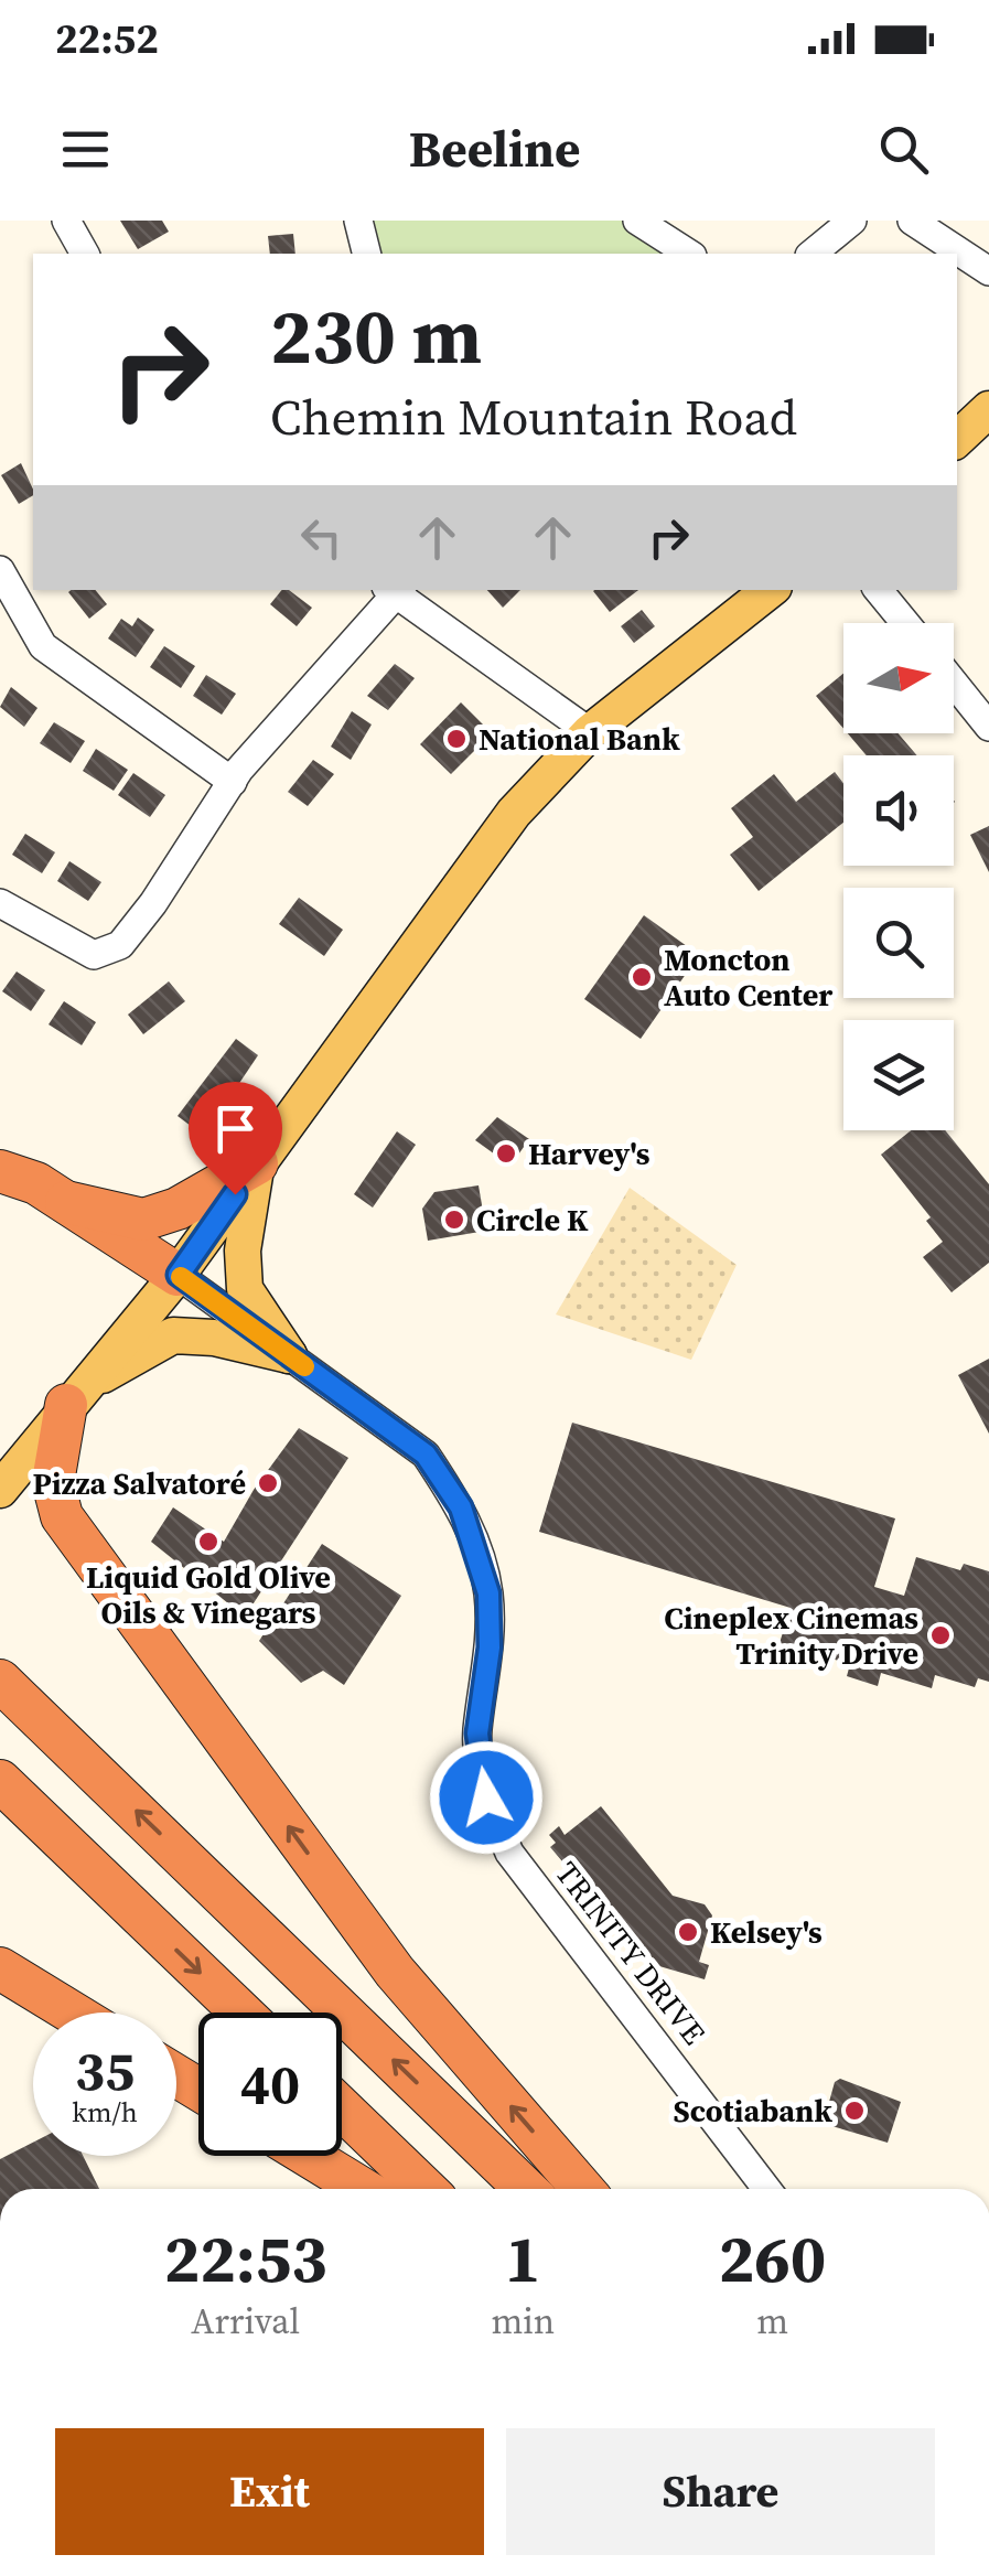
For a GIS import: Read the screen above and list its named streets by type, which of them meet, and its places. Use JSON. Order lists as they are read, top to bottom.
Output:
{
  "streets": {
    "street": ["TRINITY DRIVE"]
  },
  "places": [
    "National Bank",
    "Moncton Auto Center",
    "Harvey's",
    "Circle K",
    "Pizza Salvatoré",
    "Liquid Gold Olive Oils & Vinegars",
    "Cineplex Cinemas Trinity Drive",
    "Kelsey's",
    "Scotiabank"
  ],
  "north": "right",
  "page": {
    "status": "22:52",
    "header": "Beeline",
    "turn": ["230 m", "Chemin Mountain Road"],
    "speed": "35 km/h",
    "limit": "40",
    "eta": [
      "22:53",
      "Arrival",
      "1",
      "min",
      "260",
      "m"
    ],
    "buttons": ["Exit", "Share"]
  }
}
